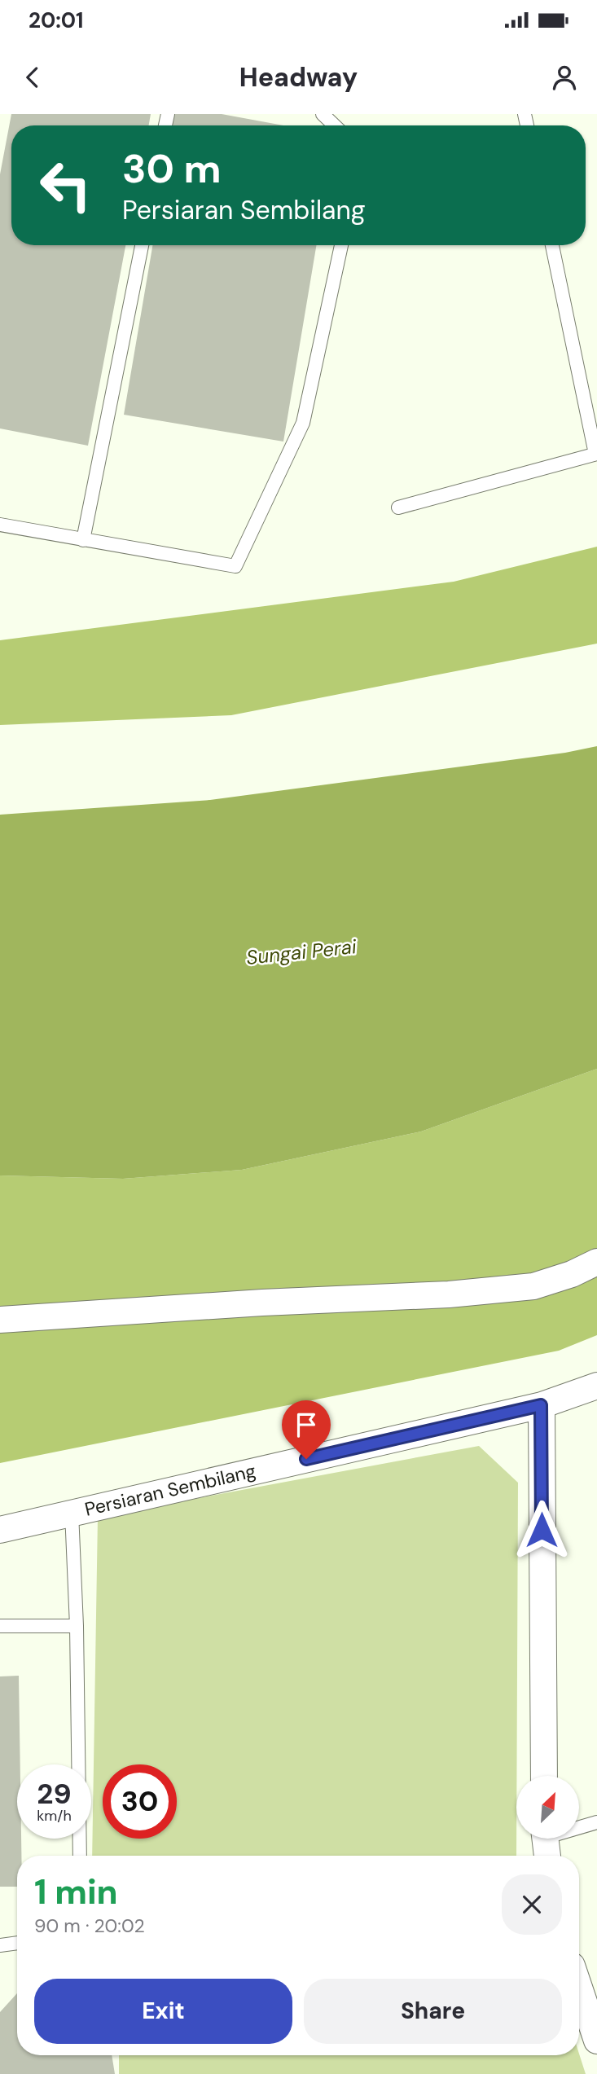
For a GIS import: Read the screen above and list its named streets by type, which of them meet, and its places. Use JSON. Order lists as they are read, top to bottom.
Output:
{
  "streets": {
    "street": ["Persiaran Sembilang"]
  },
  "water": ["Sungai Perai"],
  "north": "top right",
  "page": {
    "status": "20:01",
    "header": "Headway",
    "turn": ["30 m", "Persiaran Sembilang"],
    "speed": "29 km/h",
    "limit": "30",
    "heading": ["1 min", "90 m · 20:02"],
    "buttons": ["Exit", "Share"]
  }
}
